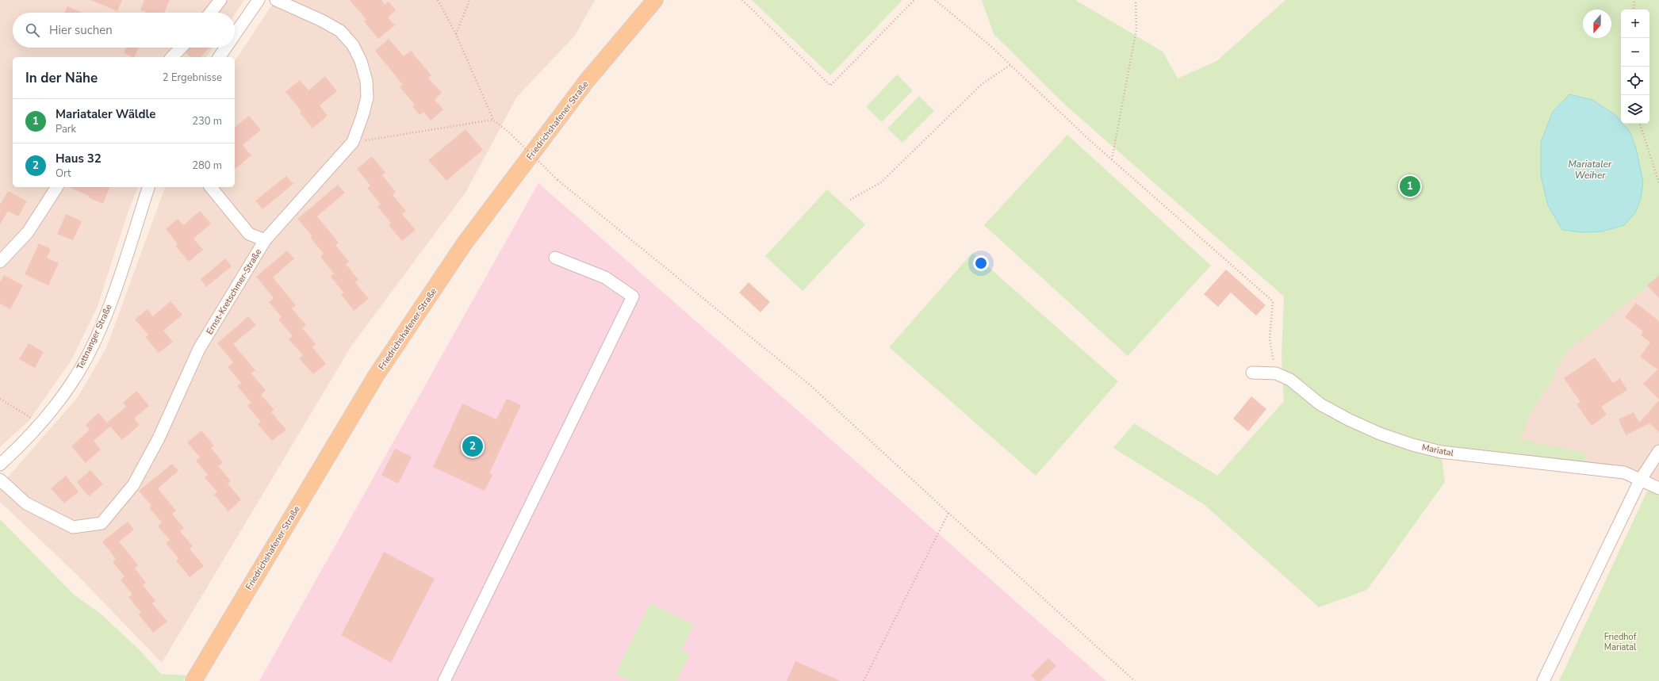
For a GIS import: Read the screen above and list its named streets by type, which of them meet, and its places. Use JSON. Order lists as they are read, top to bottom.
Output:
{
  "streets": {
    "main road": ["Friedrichshafener Straße"],
    "street": ["Ernst-Kretschmer-Straße", "Tettnanger Straße", "Mariatal"]
  },
  "water": ["Mariataler Weiher"],
  "parks": ["Friedhof Mariatal"],
  "north": "bottom",
  "page": {
    "map_buttons": ["+", "−"],
    "search": "Hier suchen",
    "heading": ["In der Nähe", "2 Ergebnisse"],
    "list": [
      {
        "mark": "1",
        "name": "Mariataler Wäldle",
        "note": "Park",
        "value": "230 m"
      },
      {
        "mark": "2",
        "name": "Haus 32",
        "note": "Ort",
        "value": "280 m"
      }
    ],
    "pins": ["1", "2"]
  }
}
